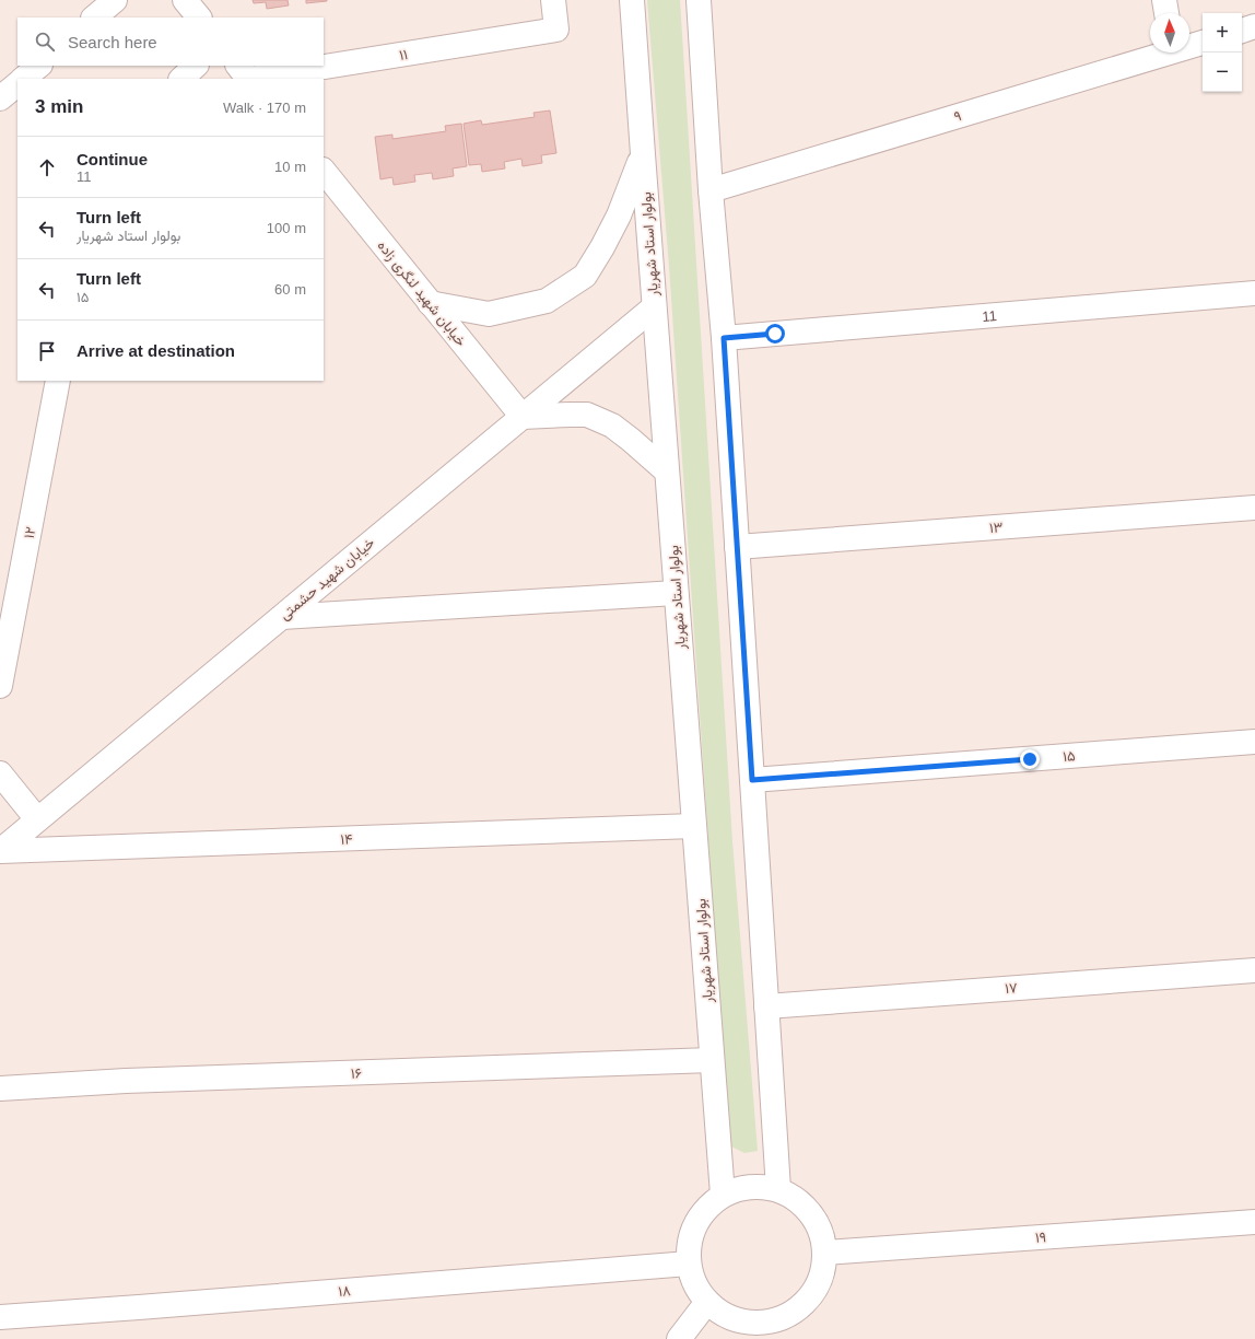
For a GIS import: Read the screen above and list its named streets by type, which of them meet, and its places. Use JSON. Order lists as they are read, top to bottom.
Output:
{
  "streets": {
    "street": [
      "۱۱",
      "۹",
      "بولوار استاد شهریار",
      "خیابان شهید لنگری زاده",
      "11",
      "۱۳",
      "۱۲",
      "خیابان شهید حشمتی",
      "۱۵",
      "۱۴",
      "۱۷",
      "۱۶",
      "۱۹",
      "۱۸"
    ]
  },
  "crossings": [
    ["بولوار استاد شهریار", "خیابان شهید حشمتی"],
    ["بولوار استاد شهریار", "۱۴"],
    ["بولوار استاد شهریار", "۱۶"],
    ["بولوار استاد شهریار", "۱۹"],
    ["بولوار استاد شهریار", "۱۸"],
    ["خیابان شهید لنگری زاده", "خیابان شهید حشمتی"],
    ["خیابان شهید حشمتی", "۱۴"],
    ["۱۹", "۱۸"]
  ],
  "north": "top",
  "page": {
    "map_buttons": ["+", "−"],
    "search": "Search here",
    "heading": ["3 min", "Walk · 170 m"],
    "list": [
      ["Continue", "11", "10 m"],
      ["Turn left", "بولوار استاد شهریار", "100 m"],
      ["Turn left", "۱۵", "60 m"],
      "Arrive at destination"
    ]
  }
}
